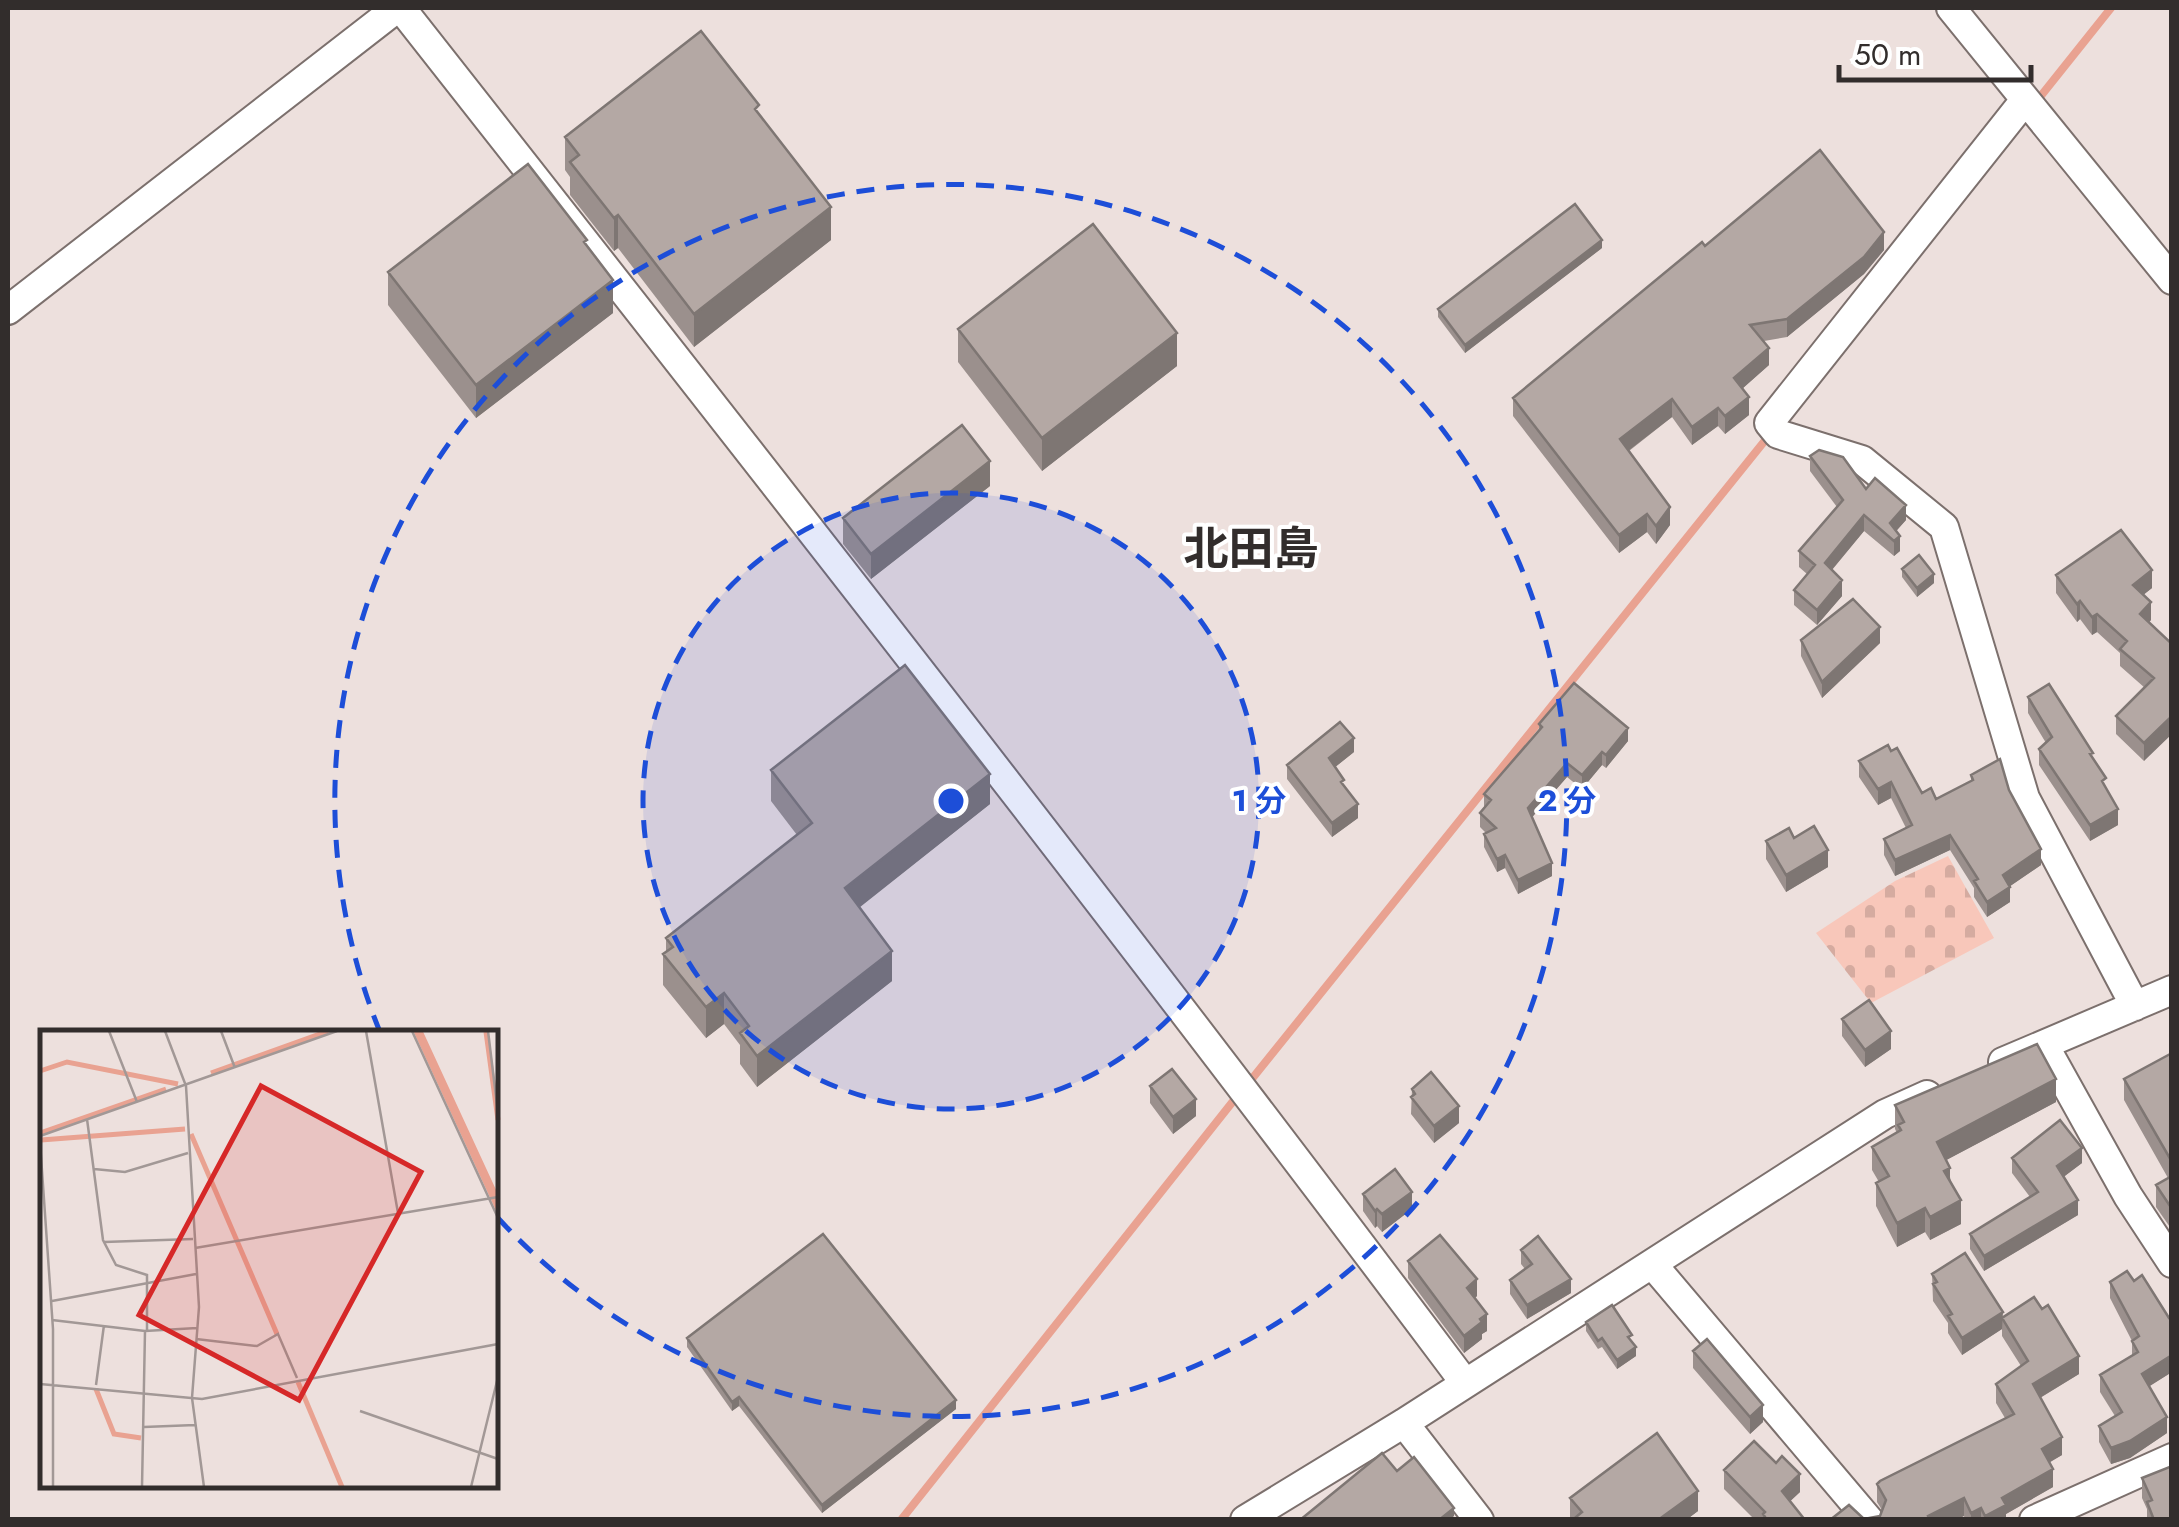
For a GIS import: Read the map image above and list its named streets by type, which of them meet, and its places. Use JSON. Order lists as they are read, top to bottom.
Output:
{
  "districts": ["北田島"],
  "scale_bar": "50 m",
  "rings": ["1 分", "2 分"]
}
